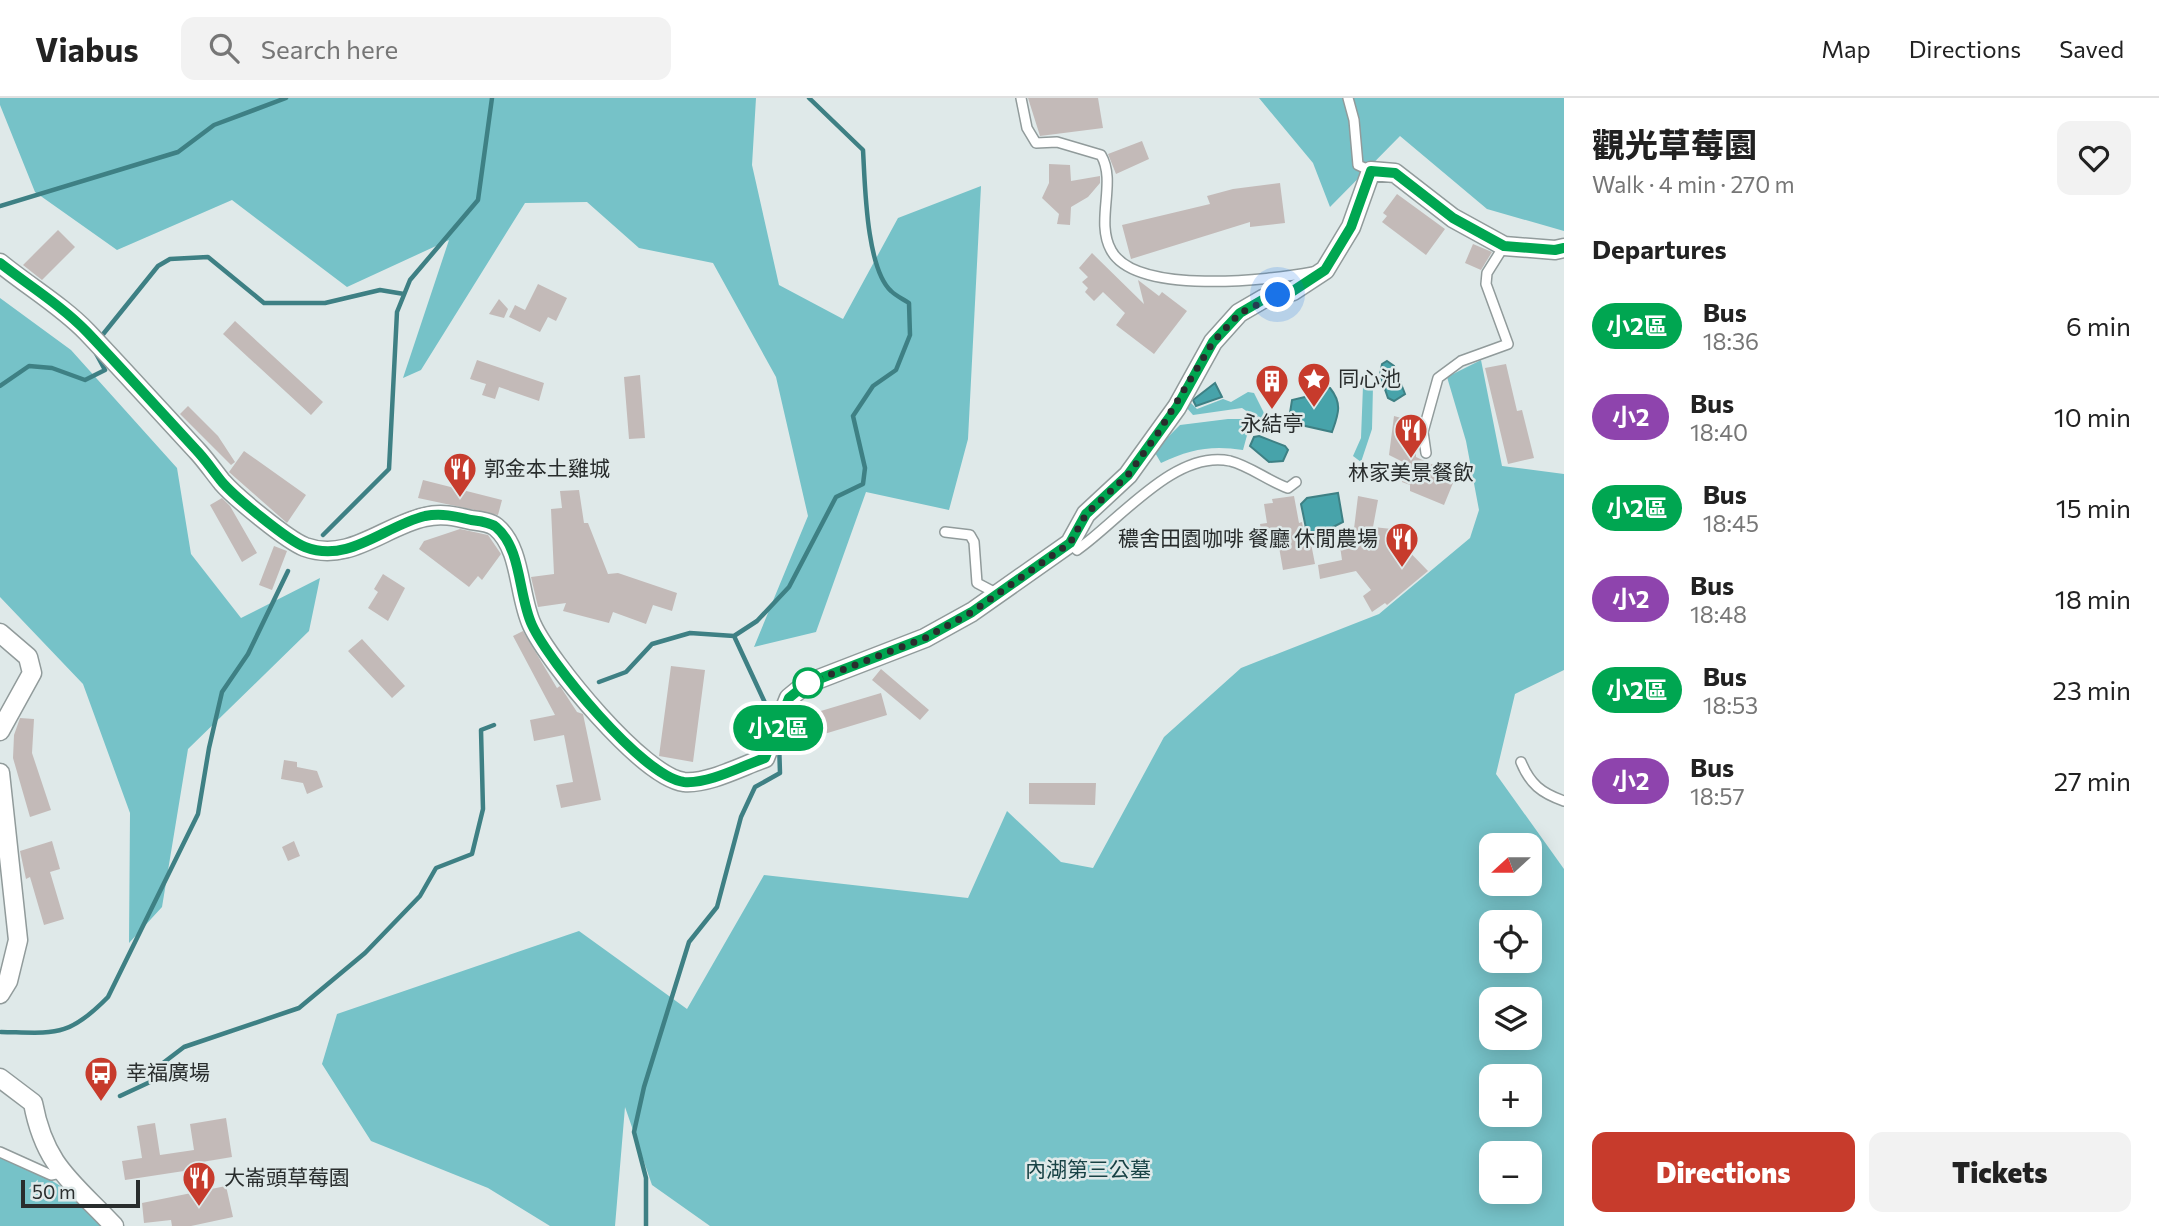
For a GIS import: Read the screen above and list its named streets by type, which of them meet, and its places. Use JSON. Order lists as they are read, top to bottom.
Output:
{
  "parks": ["內湖第三公墓"],
  "places": {
    "place": ["同心池"],
    "building": ["永結亭"],
    "restaurant": [
      "林家美景餐飲",
      "郭金本土雞城",
      "穠舍田園咖啡 餐廳 休閒農場",
      "大崙頭草莓園"
    ],
    "bus stop": ["幸福廣場"]
  },
  "lines": ["bus line 小2區"],
  "scale_bar": "50 m",
  "north": "left",
  "page": {
    "header": "Viabus",
    "search": "Search here",
    "nav": ["Map", "Directions", "Saved"],
    "on_map": "小2區",
    "heading": [
      ["觀光草莓園", "Walk · 4 min · 270 m"],
      "Departures"
    ],
    "list": [
      {
        "mark": "小2區",
        "name": "Bus",
        "note": "18:36",
        "value": "6 min"
      },
      {
        "mark": "小2",
        "name": "Bus",
        "note": "18:40",
        "value": "10 min"
      },
      {
        "mark": "小2區",
        "name": "Bus",
        "note": "18:45",
        "value": "15 min"
      },
      {
        "mark": "小2",
        "name": "Bus",
        "note": "18:48",
        "value": "18 min"
      },
      {
        "mark": "小2區",
        "name": "Bus",
        "note": "18:53",
        "value": "23 min"
      },
      {
        "mark": "小2",
        "name": "Bus",
        "note": "18:57",
        "value": "27 min"
      }
    ],
    "map_buttons": ["+", "−"],
    "buttons": ["Directions", "Tickets"],
    "scale": "50 m"
  }
}
